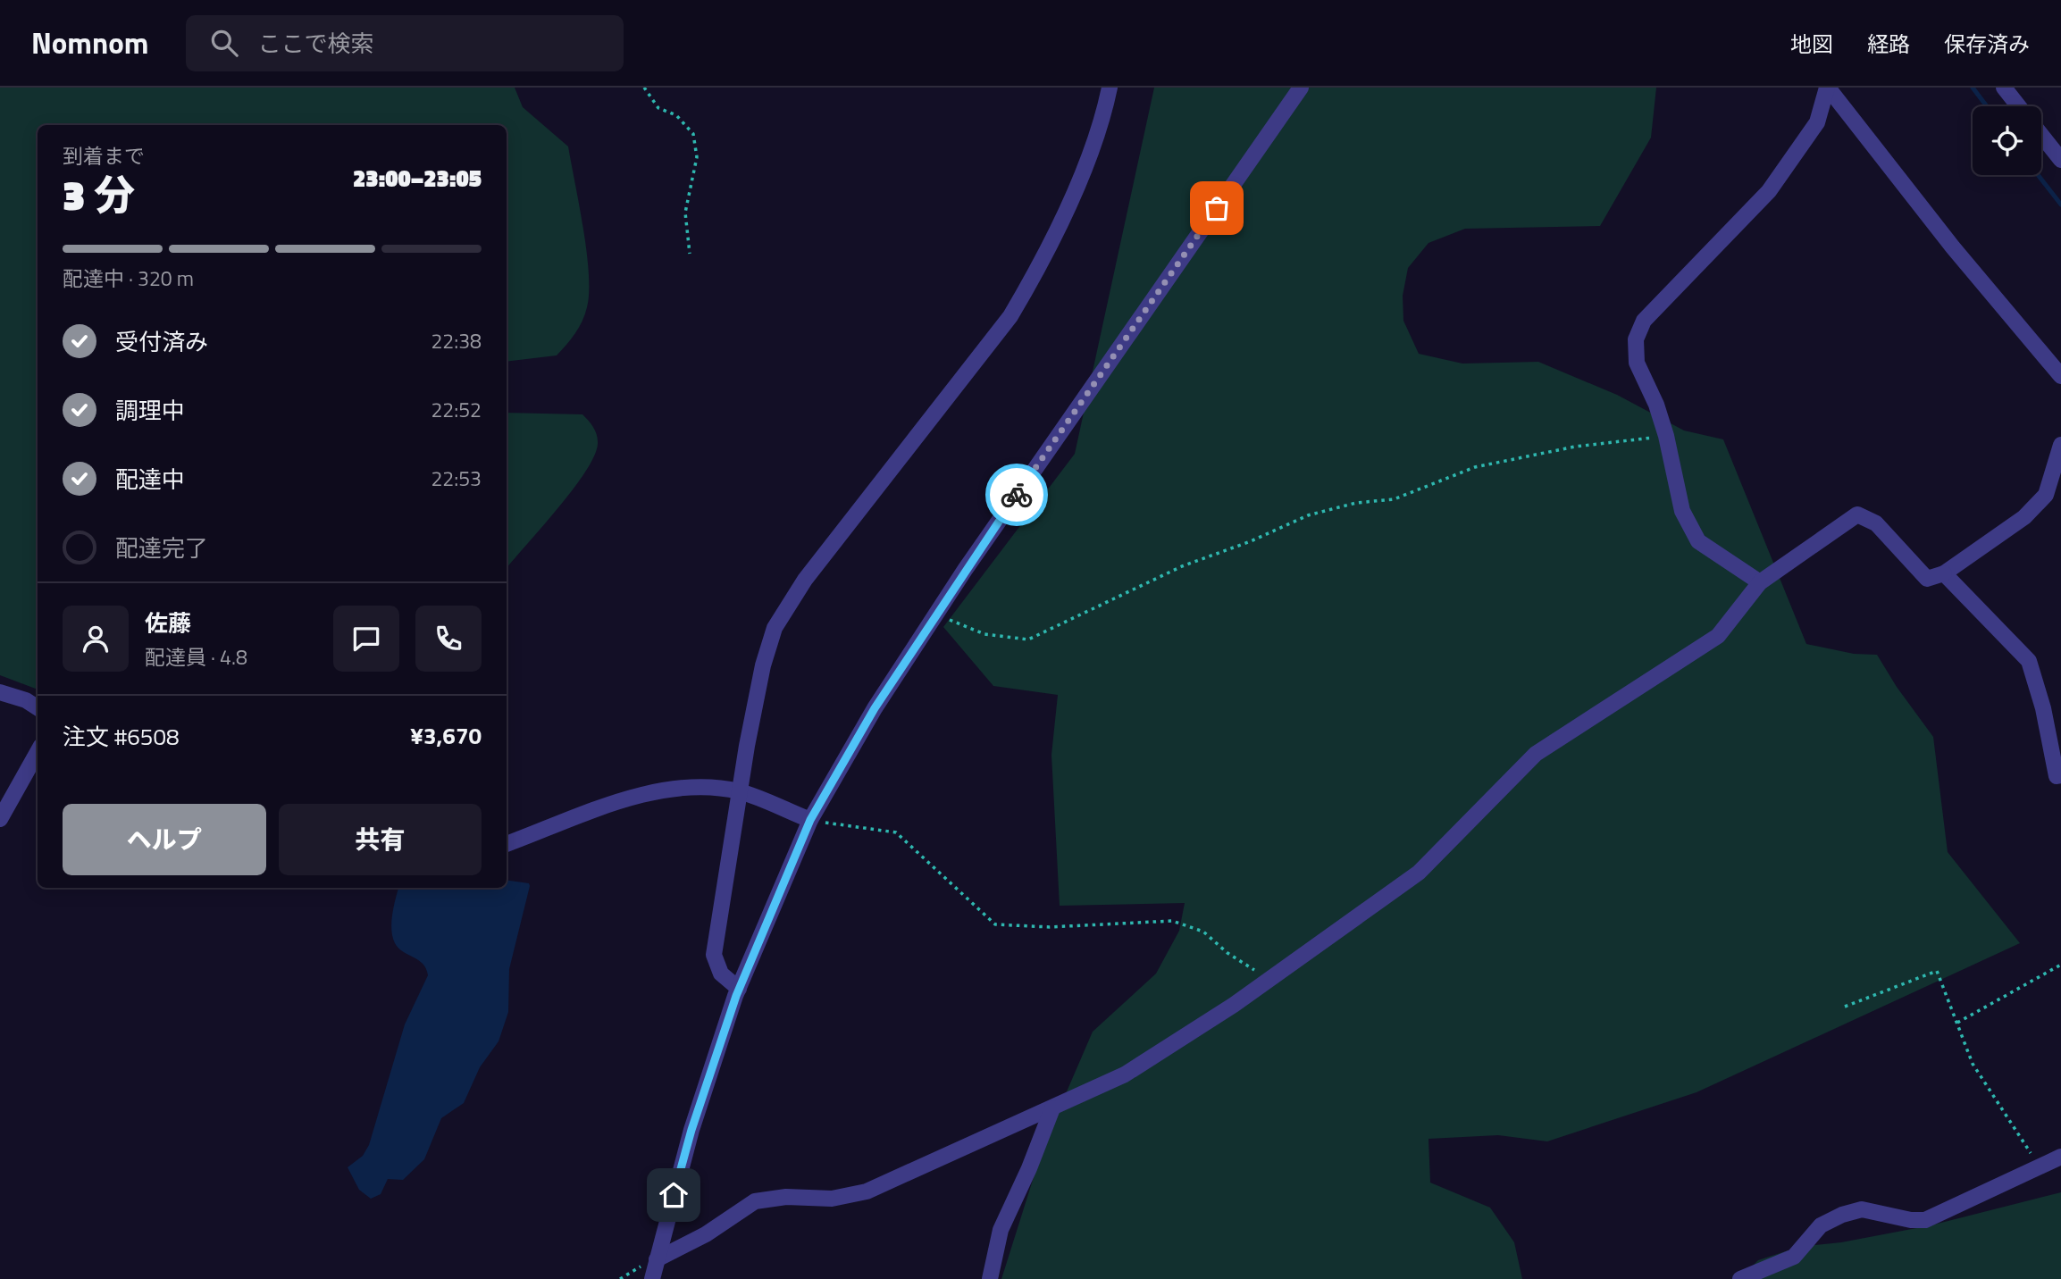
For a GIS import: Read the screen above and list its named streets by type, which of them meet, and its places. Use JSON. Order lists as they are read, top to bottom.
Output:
{
  "page": {
    "header": "Nomnom",
    "search": "ここで検索",
    "nav": ["地図", "経路", "保存済み"],
    "heading": ["3 分", "到着まで", "23:00–23:05"],
    "panel": [
      "佐藤",
      "配達員 · 4.8",
      "注文 #6508",
      "¥3,670"
    ],
    "bar": "配達中 · 320 m",
    "list": [
      ["受付済み", "22:38"],
      ["調理中", "22:52"],
      ["配達中", "22:53"],
      "配達完了"
    ],
    "buttons": ["ヘルプ", "共有"]
  }
}
